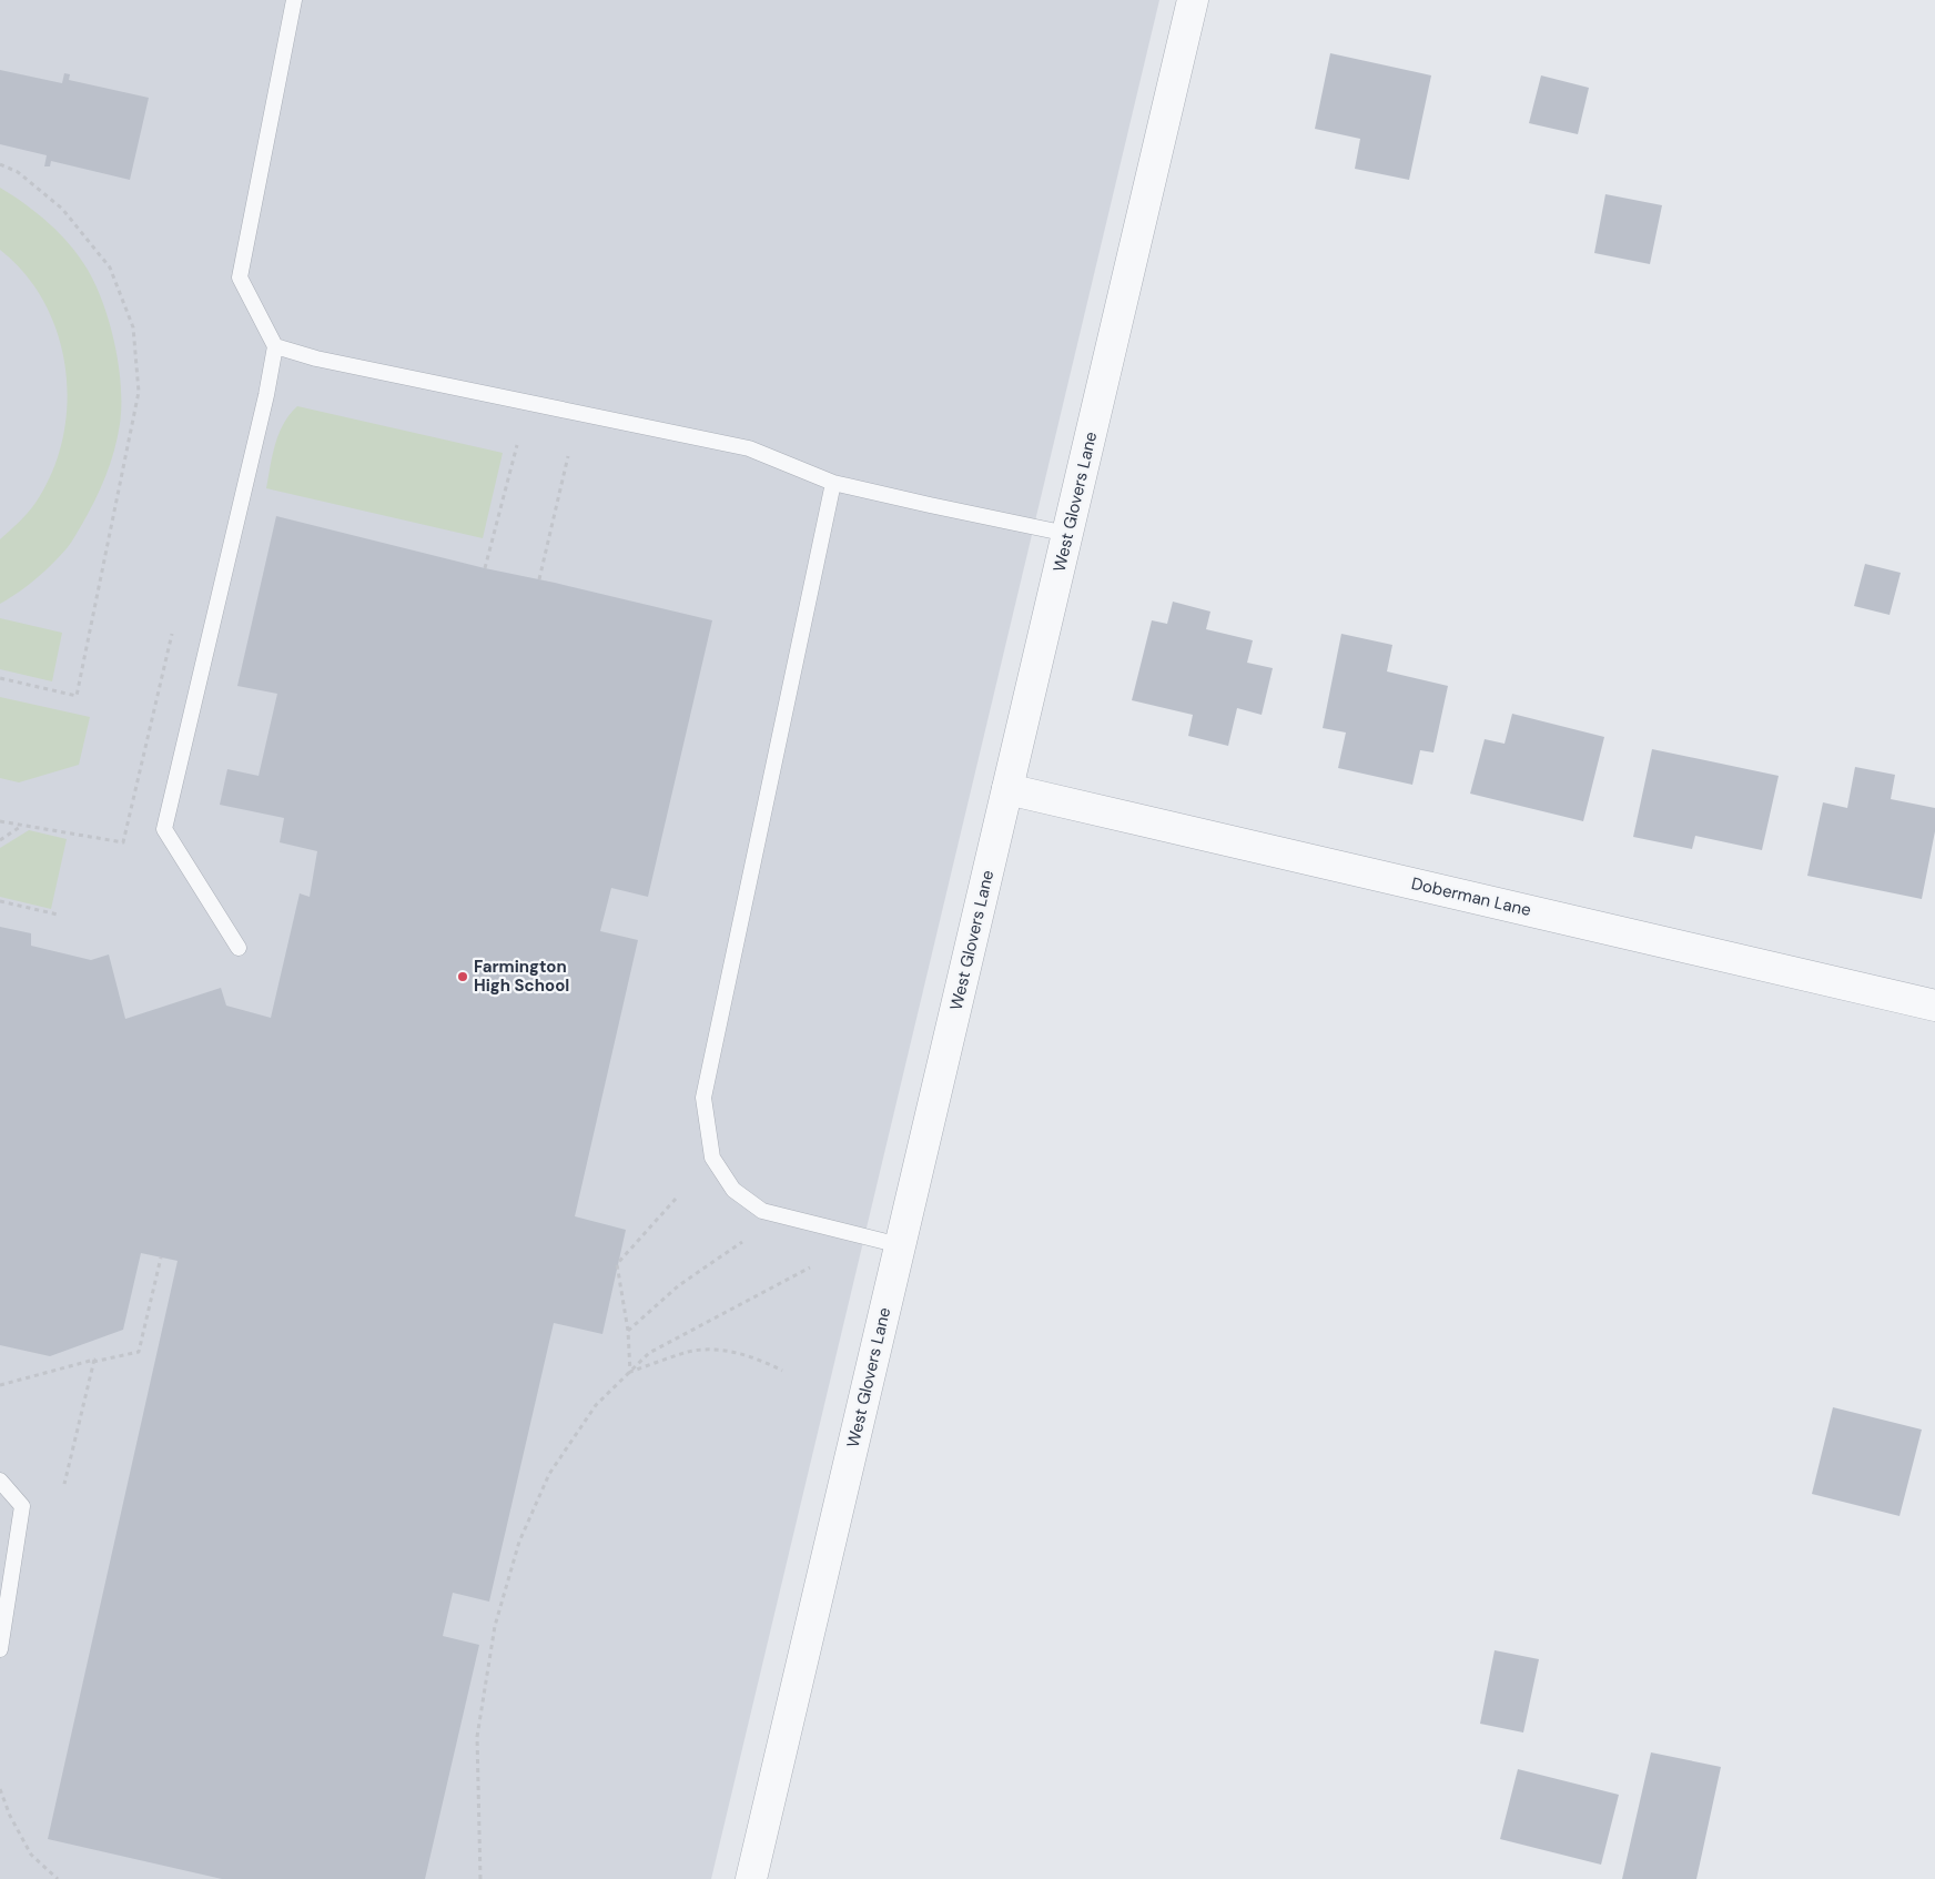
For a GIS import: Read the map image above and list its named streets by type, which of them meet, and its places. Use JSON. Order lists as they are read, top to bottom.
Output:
{
  "streets": {
    "street": ["West Glovers Lane", "Doberman Lane"]
  },
  "crossings": [
    ["West Glovers Lane", "Doberman Lane"]
  ],
  "places": ["Farmington High School"]
}
